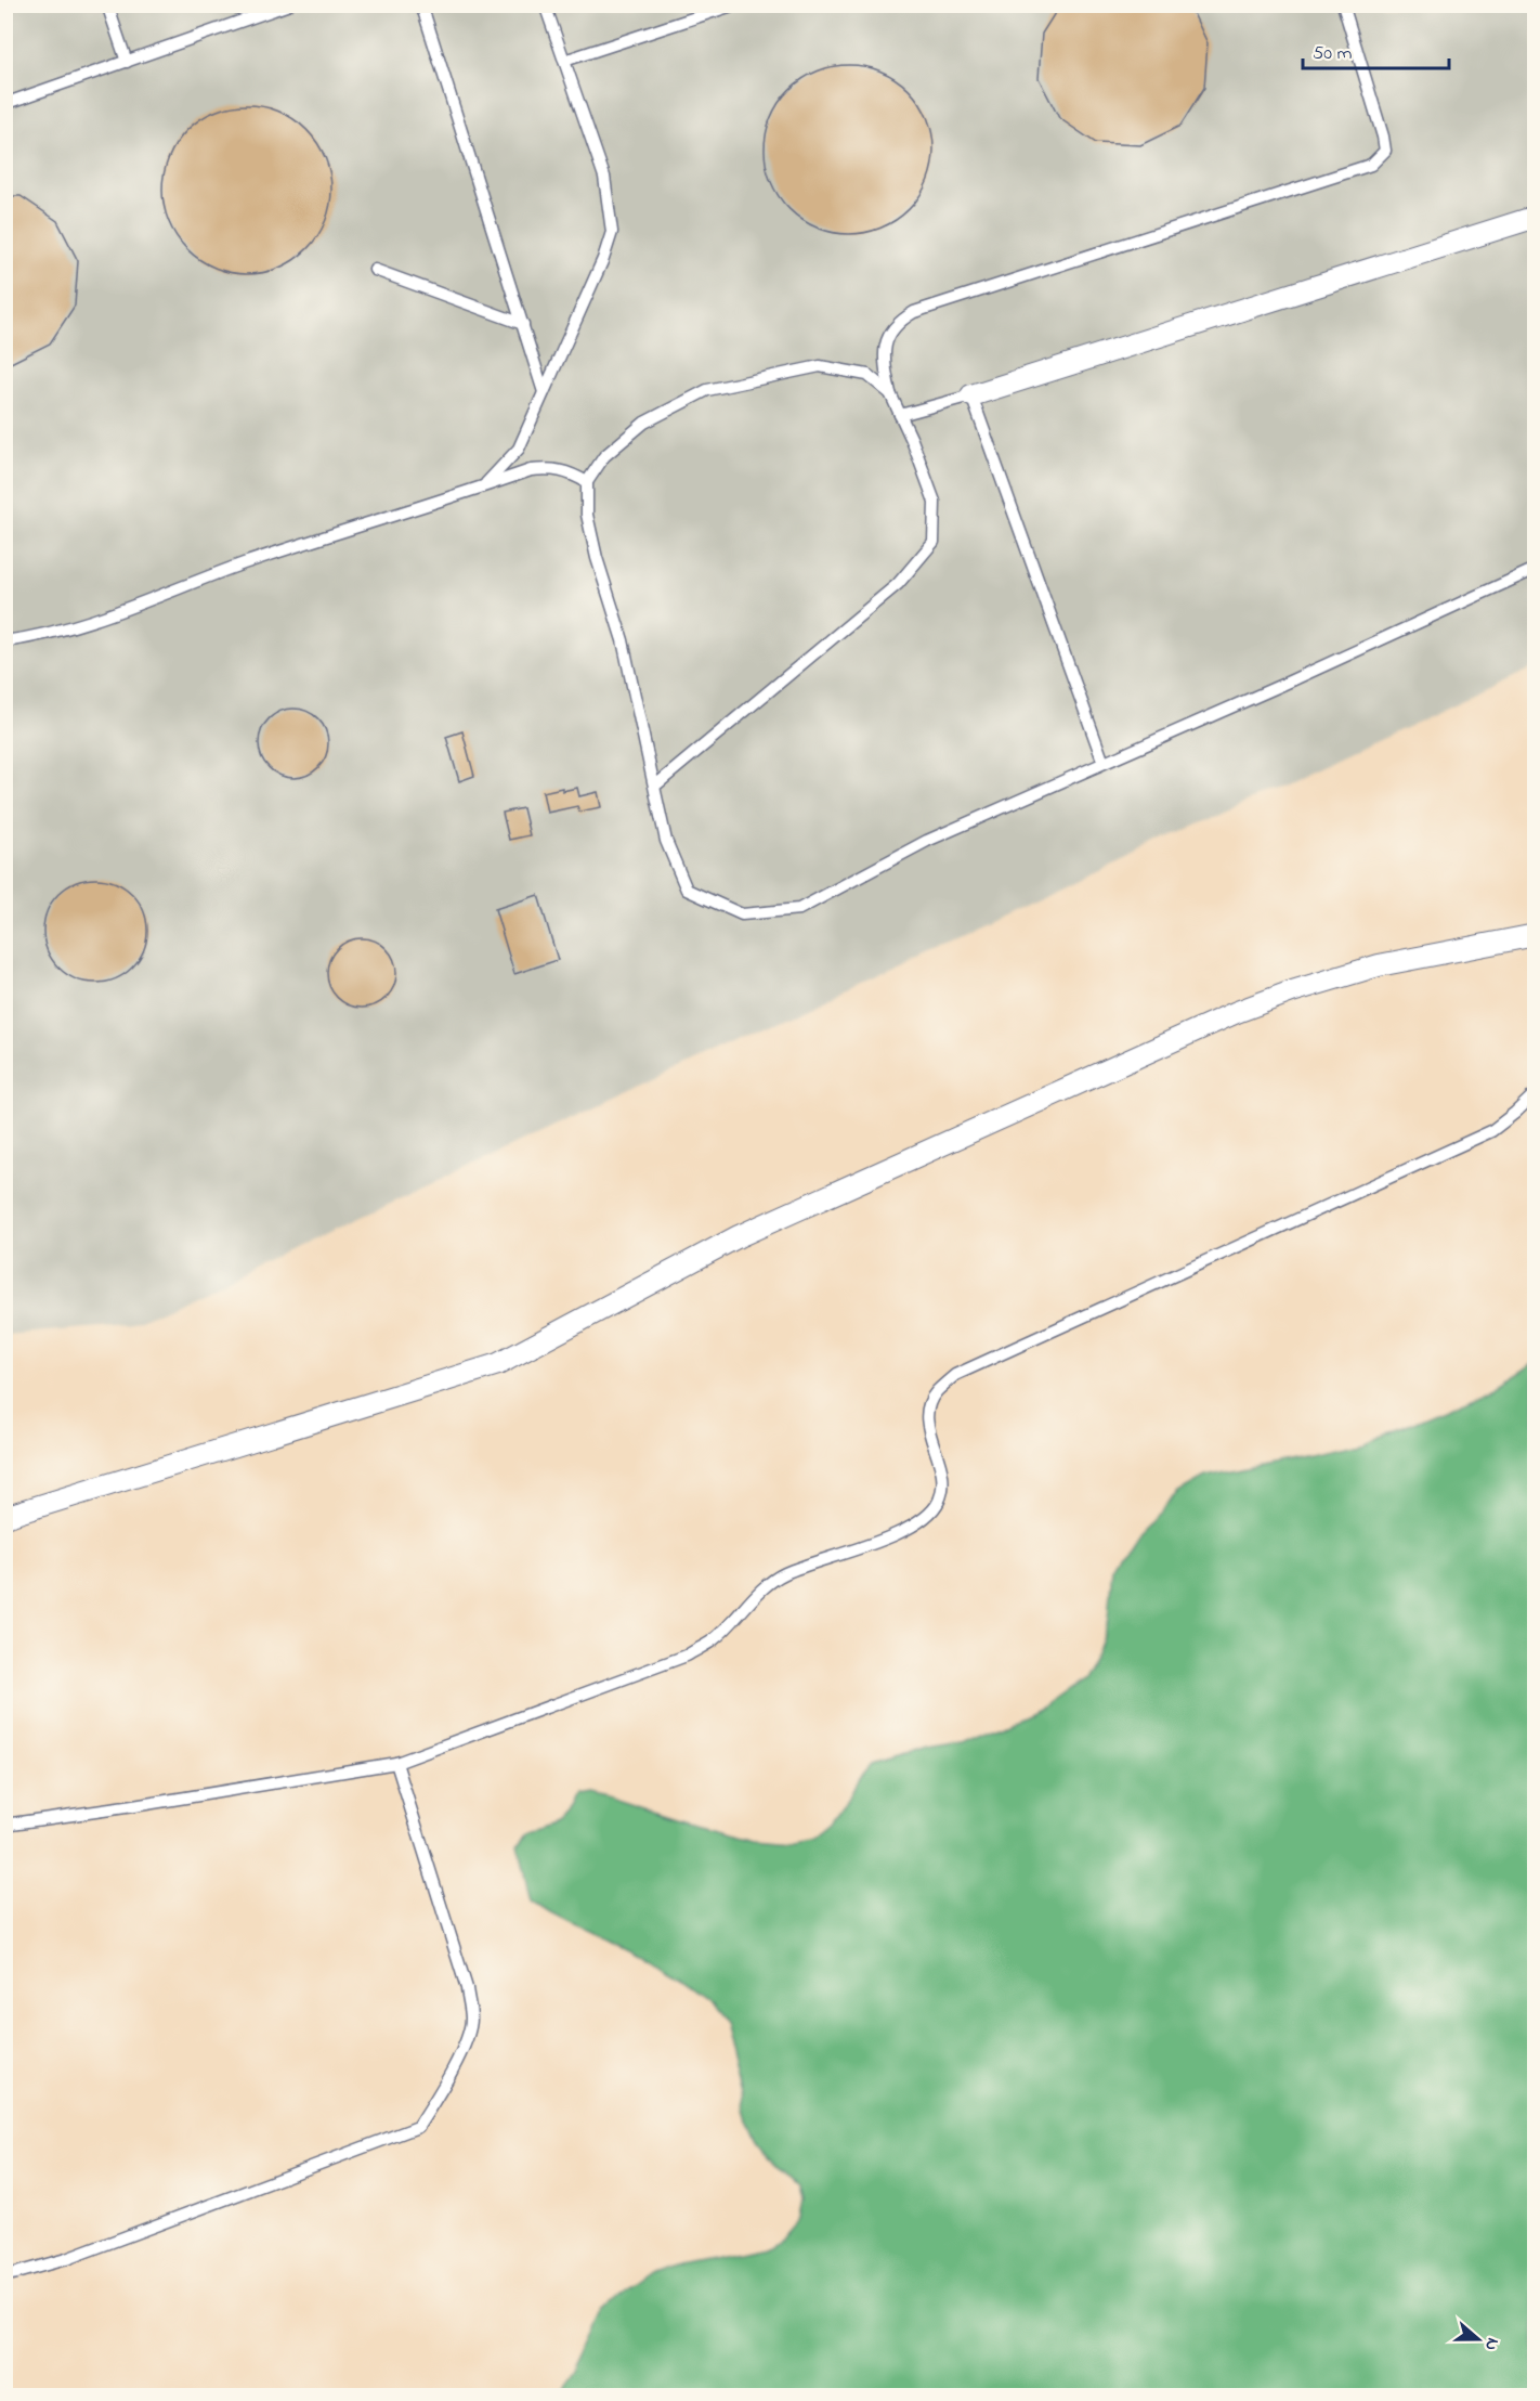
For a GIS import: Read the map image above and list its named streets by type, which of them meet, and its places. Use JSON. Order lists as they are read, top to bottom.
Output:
{
  "scale_bar": "50 m",
  "north": "right"
}
